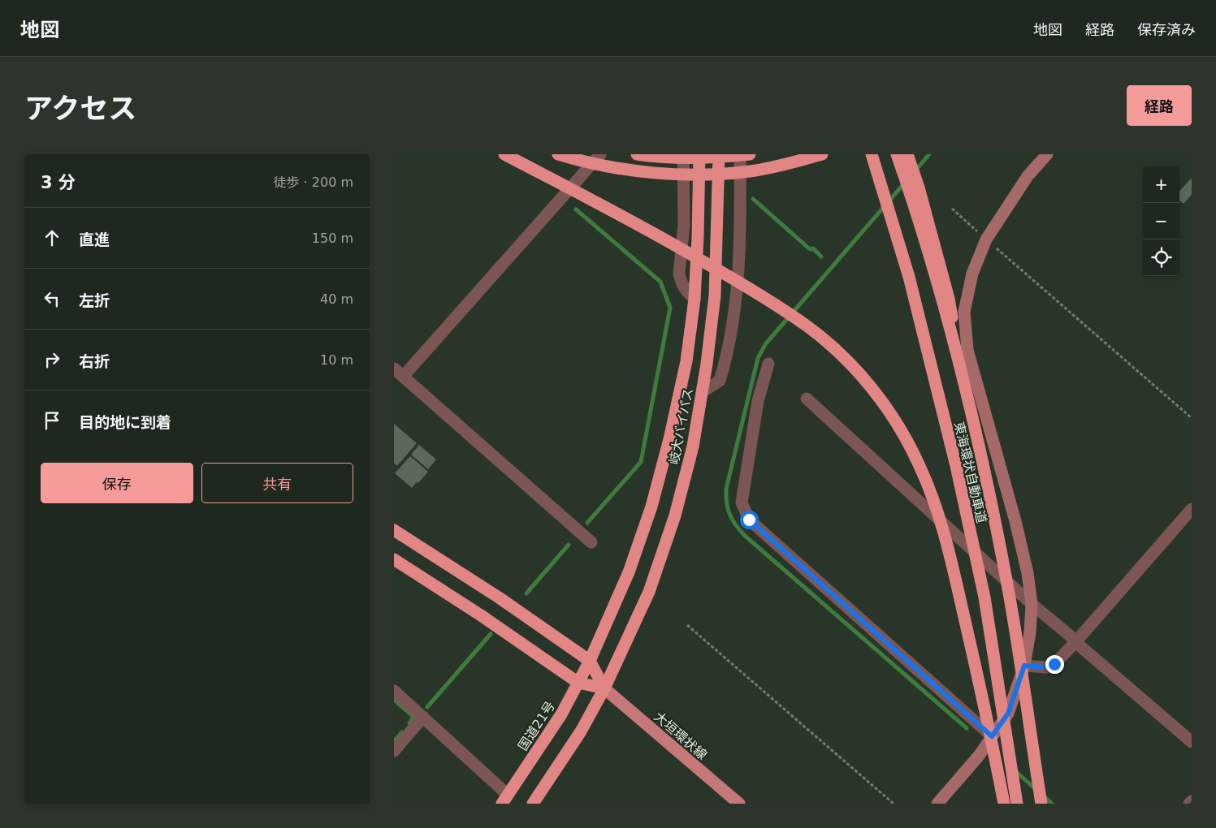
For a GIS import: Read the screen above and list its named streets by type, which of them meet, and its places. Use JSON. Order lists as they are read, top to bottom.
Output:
{
  "streets": {
    "highway": ["岐大バイパス", "東海環状自動車道", "国道21号"],
    "main road": ["大垣環状線"]
  },
  "crossings": [
    ["岐大バイパス", "国道21号"],
    ["岐大バイパス", "大垣環状線"]
  ],
  "page": {
    "header": "地図",
    "nav": ["地図", "経路", "保存済み"],
    "title": "アクセス",
    "buttons": [
      "経路",
      ["保存", "共有"]
    ],
    "heading": ["3 分", "徒歩 · 200 m"],
    "map_buttons": ["+", "−"],
    "list": [
      ["直進", "150 m"],
      ["左折", "40 m"],
      ["右折", "10 m"],
      "目的地に到着"
    ]
  }
}
